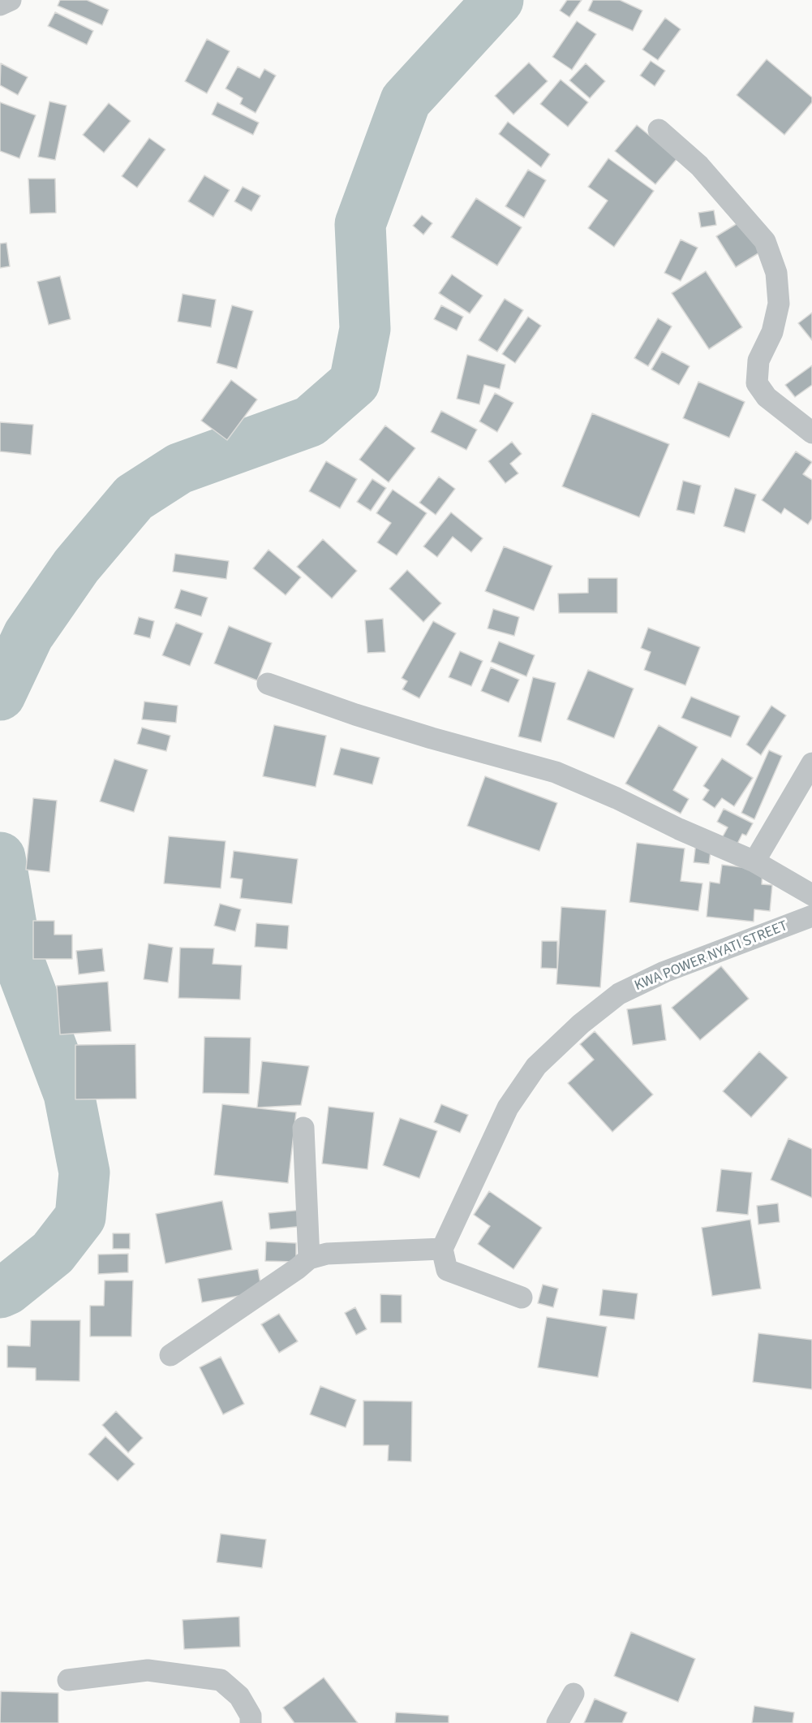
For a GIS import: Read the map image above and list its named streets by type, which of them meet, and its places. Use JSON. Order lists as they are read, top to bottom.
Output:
{
  "streets": {
    "street": ["KWA POWER NYATI STREET"]
  }
}
